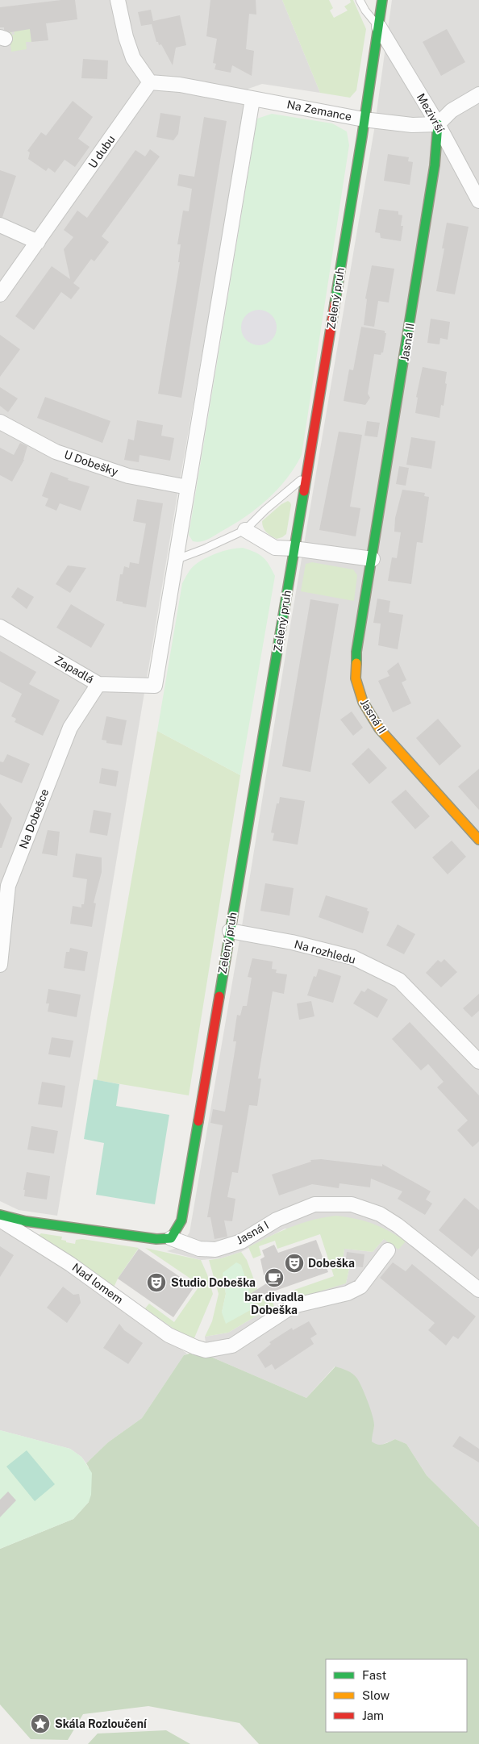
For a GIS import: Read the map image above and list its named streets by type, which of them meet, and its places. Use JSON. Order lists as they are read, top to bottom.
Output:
{
  "streets": {
    "street": [
      "Na Zemance",
      "Mezivrší",
      "U dubu",
      "Zelený pruh",
      "Jasná II",
      "U Dobešky",
      "Zapadlá",
      "Na Dobešce",
      "Na rozhledu",
      "Jasná I",
      "Nad lomem"
    ]
  },
  "crossings": [
    ["Na Zemance", "Mezivrší"],
    ["Na Zemance", "U dubu"],
    ["Na Zemance", "Zelený pruh"],
    ["Na Zemance", "Jasná II"],
    ["Mezivrší", "Zelený pruh"],
    ["Mezivrší", "Jasná II"],
    ["Zelený pruh", "Na rozhledu"],
    ["Zelený pruh", "Jasná I"],
    ["Zapadlá", "Na Dobešce"]
  ],
  "places": {
    "theatre": ["Dobeška", "Studio Dobeška"],
    "cafe": ["bar divadla Dobeška"],
    "place": ["Skála Rozloučení"]
  },
  "legend": ["Fast", "Slow", "Jam"]
}
